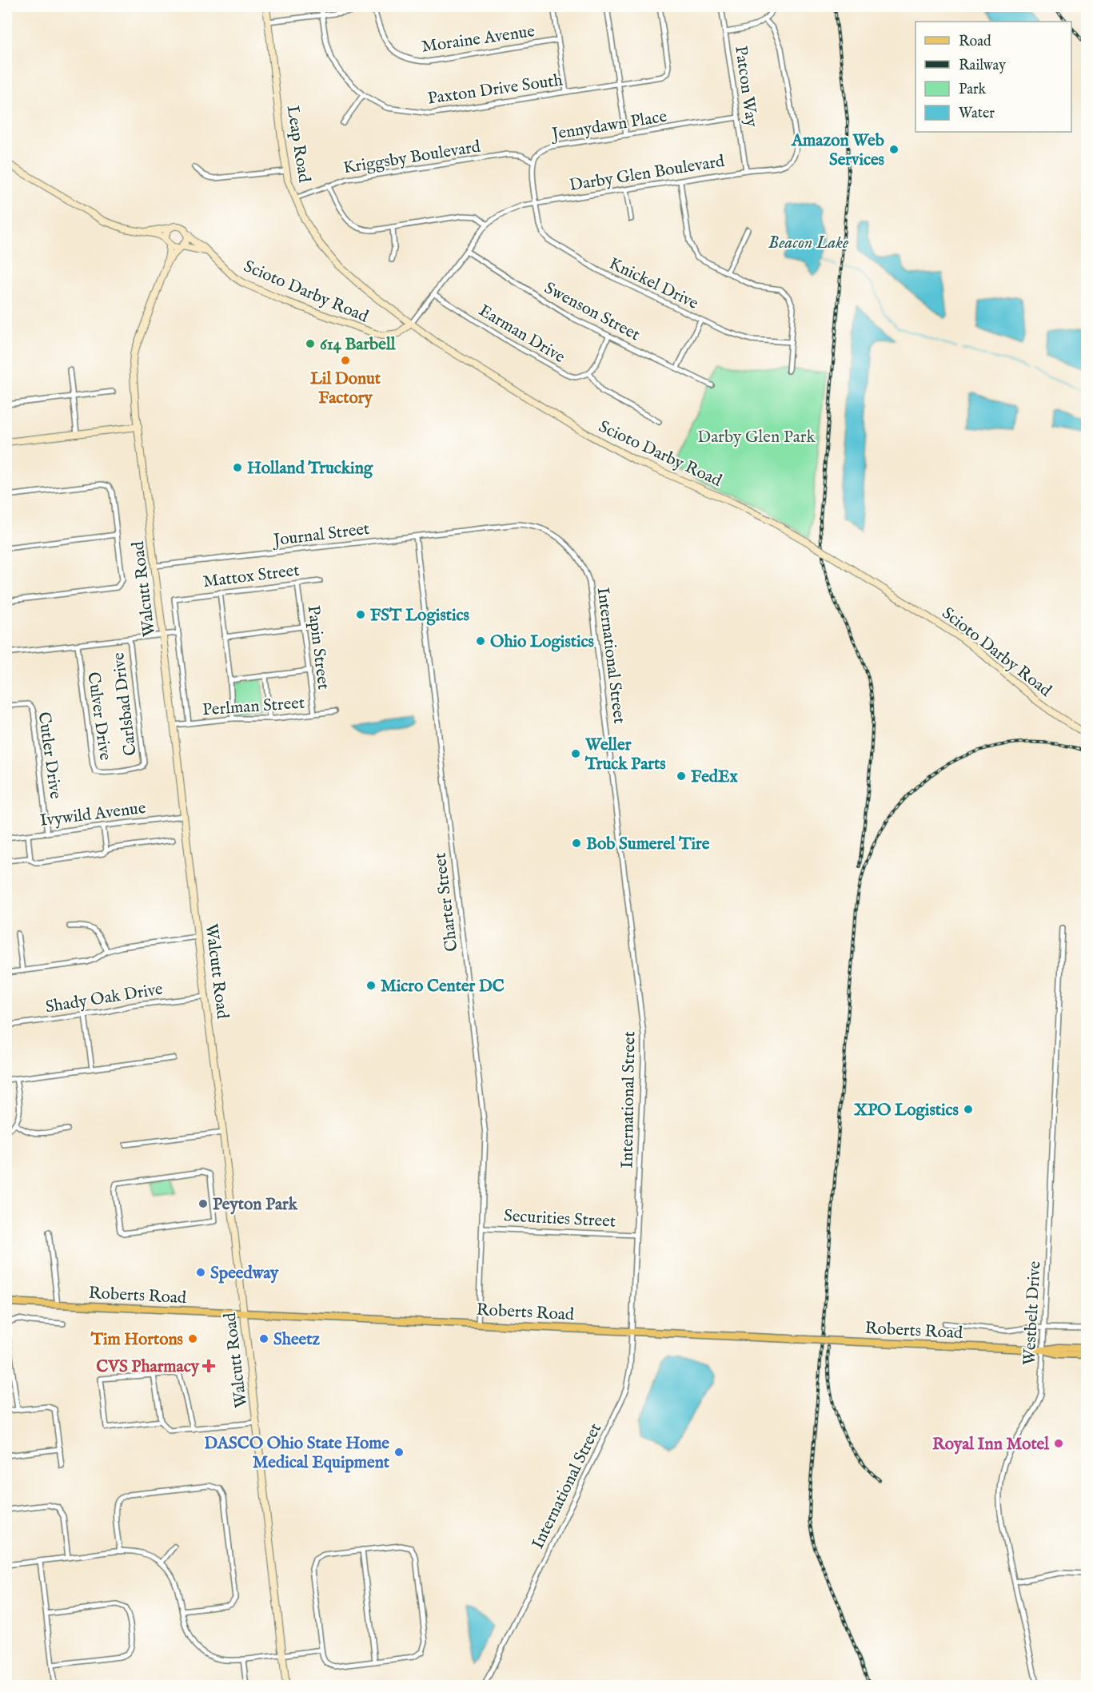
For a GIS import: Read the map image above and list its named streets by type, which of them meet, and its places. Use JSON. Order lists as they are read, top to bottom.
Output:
{
  "streets": {
    "main road": ["Roberts Road"],
    "street": [
      "Moraine Avenue",
      "Patcon Way",
      "Paxton Drive South",
      "Jennydawn Place",
      "Leap Road",
      "Kriggsby Boulevard",
      "Darby Glen Boulevard",
      "Knickel Drive",
      "Scioto Darby Road",
      "Swenson Street",
      "Earman Drive",
      "Journal Street",
      "Mattox Street",
      "Walcutt Road",
      "Papin Street",
      "International Street",
      "Carlsbad Drive",
      "Perlman Street",
      "Culver Drive",
      "Cutler Drive",
      "Ivywild Avenue",
      "Charter Street",
      "Shady Oak Drive",
      "Securities Street",
      "Westbelt Drive"
    ]
  },
  "crossings": [
    ["Patcon Way", "Jennydawn Place"],
    ["Patcon Way", "Darby Glen Boulevard"],
    ["Jennydawn Place", "Kriggsby Boulevard"],
    ["Leap Road", "Kriggsby Boulevard"],
    ["Leap Road", "Darby Glen Boulevard"],
    ["Leap Road", "Scioto Darby Road"],
    ["Darby Glen Boulevard", "Knickel Drive"],
    ["Darby Glen Boulevard", "Scioto Darby Road"],
    ["Darby Glen Boulevard", "Swenson Street"],
    ["Darby Glen Boulevard", "Earman Drive"],
    ["Scioto Darby Road", "Walcutt Road"],
    ["Journal Street", "Walcutt Road"],
    ["Journal Street", "International Street"],
    ["Journal Street", "Charter Street"],
    ["Mattox Street", "Papin Street"],
    ["Walcutt Road", "Perlman Street"],
    ["Walcutt Road", "Ivywild Avenue"],
    ["Walcutt Road", "Shady Oak Drive"],
    ["Walcutt Road", "Roberts Road"],
    ["Papin Street", "Perlman Street"],
    ["International Street", "Securities Street"],
    ["International Street", "Roberts Road"],
    ["Carlsbad Drive", "Culver Drive"],
    ["Cutler Drive", "Ivywild Avenue"],
    ["Charter Street", "Securities Street"],
    ["Charter Street", "Roberts Road"],
    ["Roberts Road", "Westbelt Drive"]
  ],
  "water": ["Beacon Lake"],
  "parks": ["Darby Glen Park"],
  "places": {
    "other": [
      "Amazon Web Services",
      "614 Barbell",
      "Lil Donut Factory",
      "Holland Trucking",
      "FST Logistics",
      "Ohio Logistics",
      "Weller Truck Parts",
      "FedEx",
      "Bob Sumerel Tire",
      "Micro Center DC",
      "XPO Logistics",
      "Peyton Park",
      "Speedway",
      "Tim Hortons",
      "Sheetz",
      "Royal Inn Motel",
      "DASCO Ohio State Home Medical Equipment"
    ],
    "health": ["CVS Pharmacy"]
  },
  "legend": [
    "Road",
    "Railway",
    "Park",
    "Water"
  ]
}
